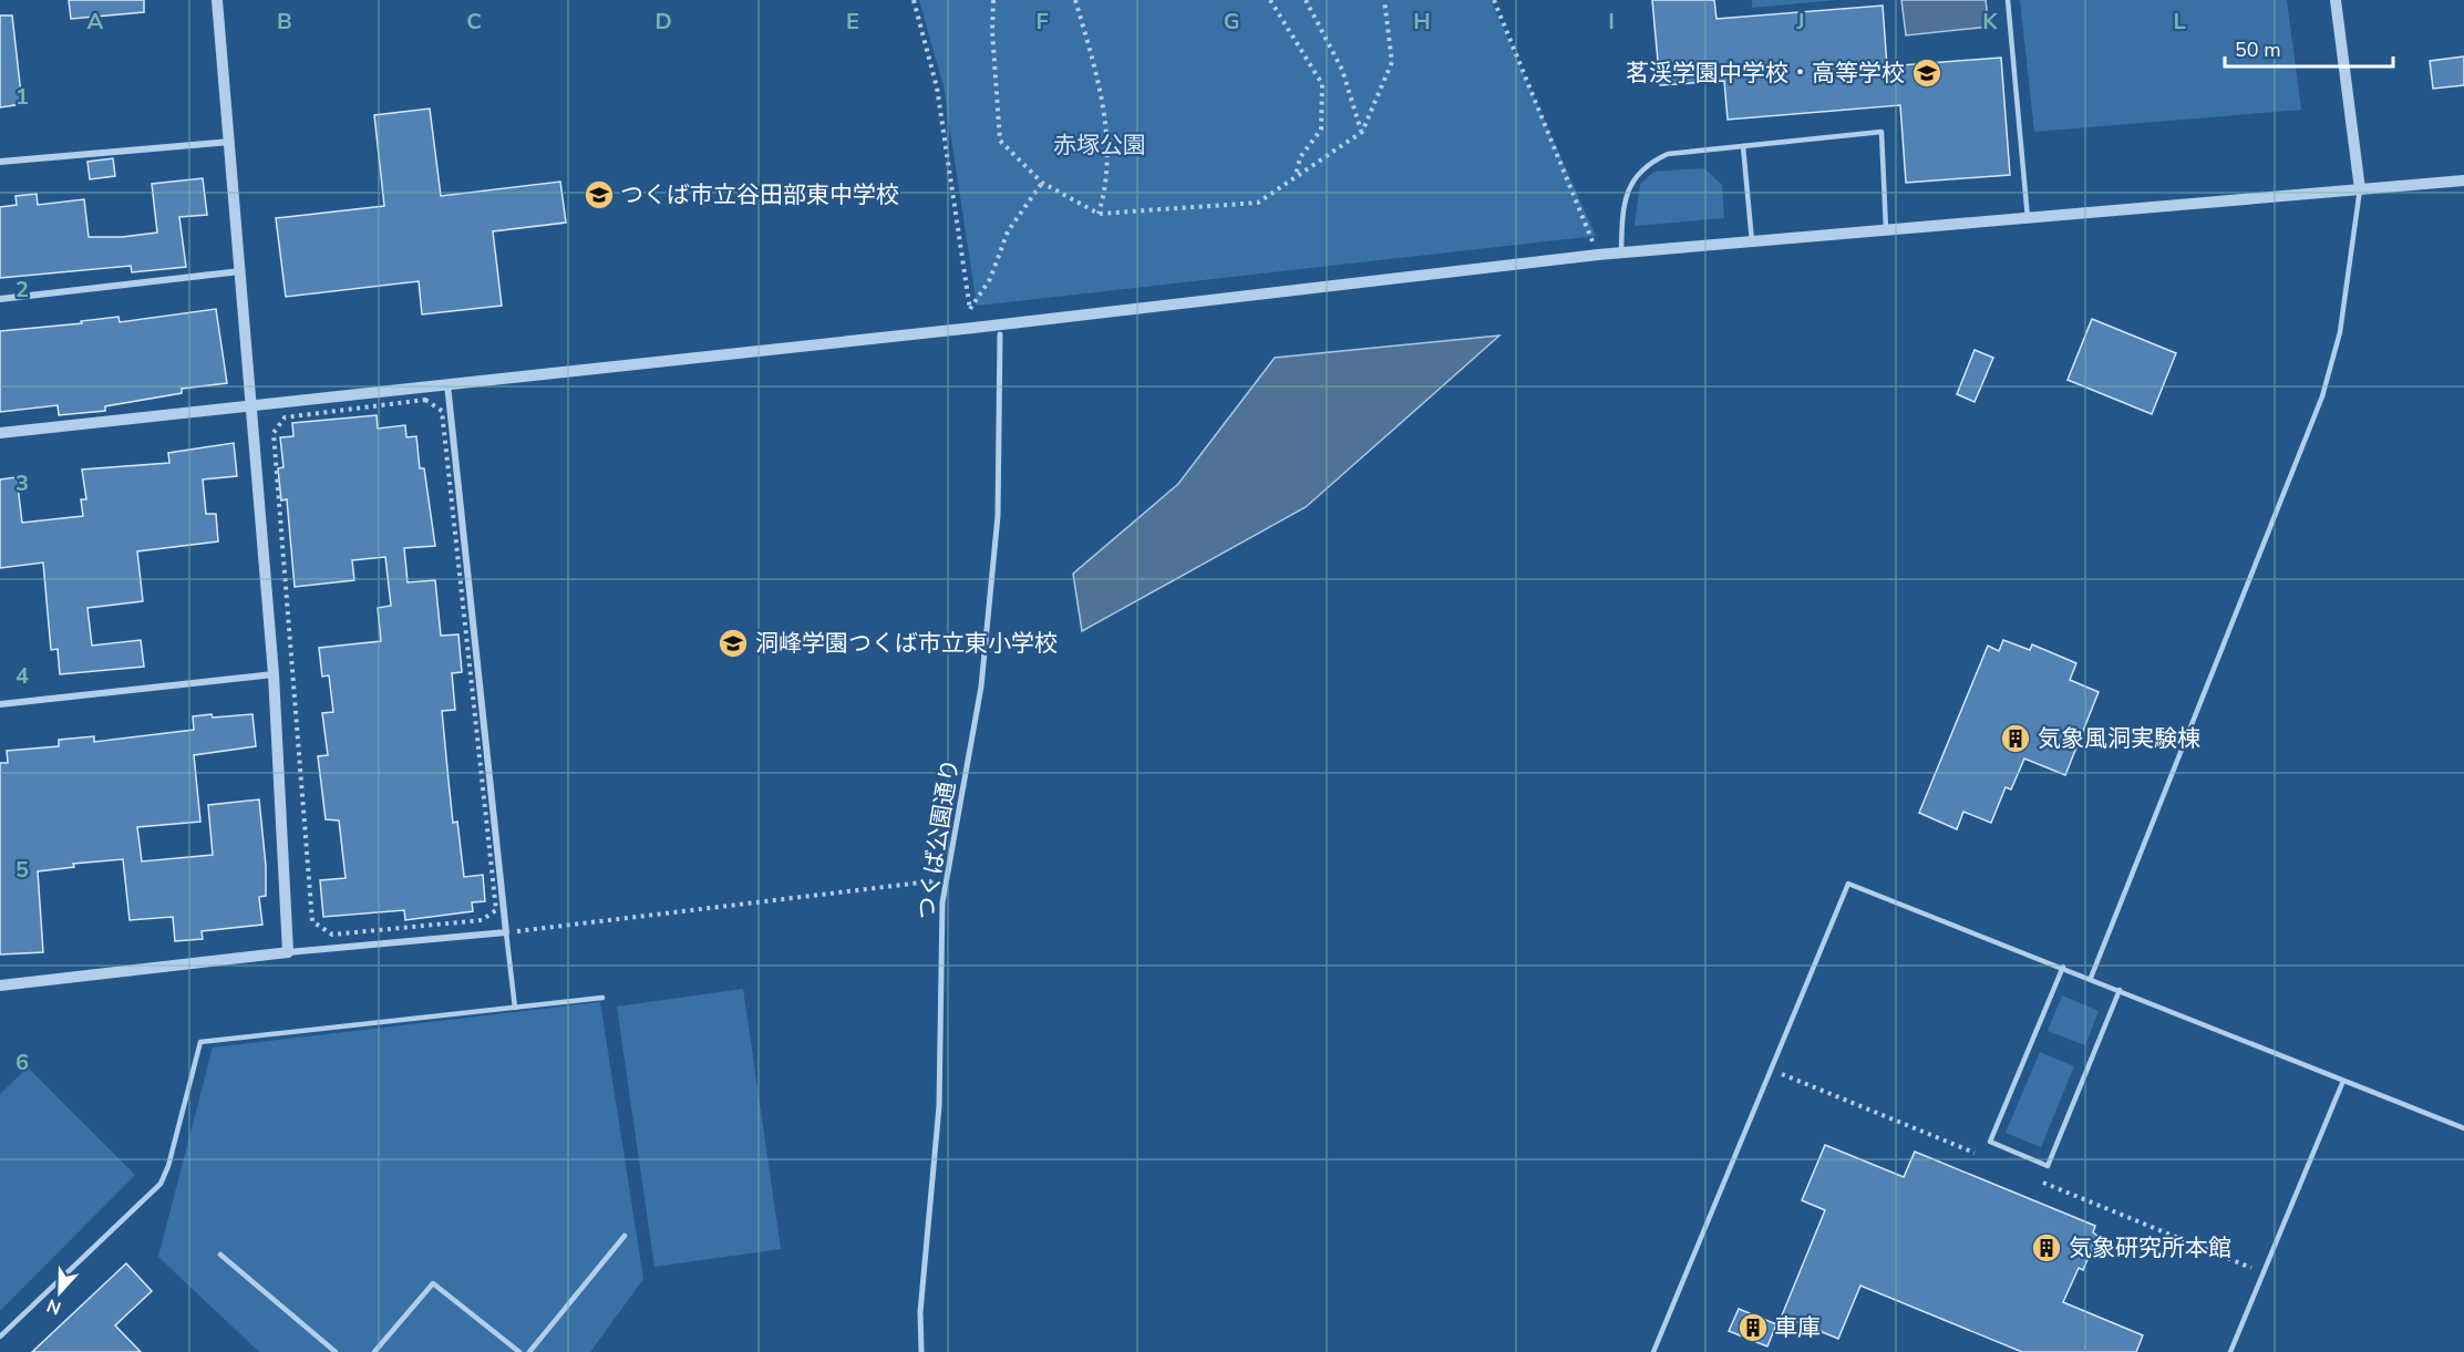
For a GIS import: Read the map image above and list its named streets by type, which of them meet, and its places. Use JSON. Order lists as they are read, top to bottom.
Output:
{
  "streets": {
    "street": ["つくば公園通り"]
  },
  "parks": ["赤塚公園"],
  "places": {
    "school or university": ["茗渓学園中学校・高等学校", "つくば市立谷田部東中学校", "洞峰学園つくば市立東小学校"],
    "building": ["気象風洞実験棟", "気象研究所本館", "車庫"]
  },
  "scale_bar": "50 m",
  "north": "bottom",
  "grid": {
    "columns": [
      "A",
      "B",
      "C",
      "D",
      "E",
      "F",
      "G",
      "H",
      "I",
      "J",
      "K",
      "L"
    ],
    "rows": [
      "1",
      "2",
      "3",
      "4",
      "5",
      "6"
    ]
  }
}
